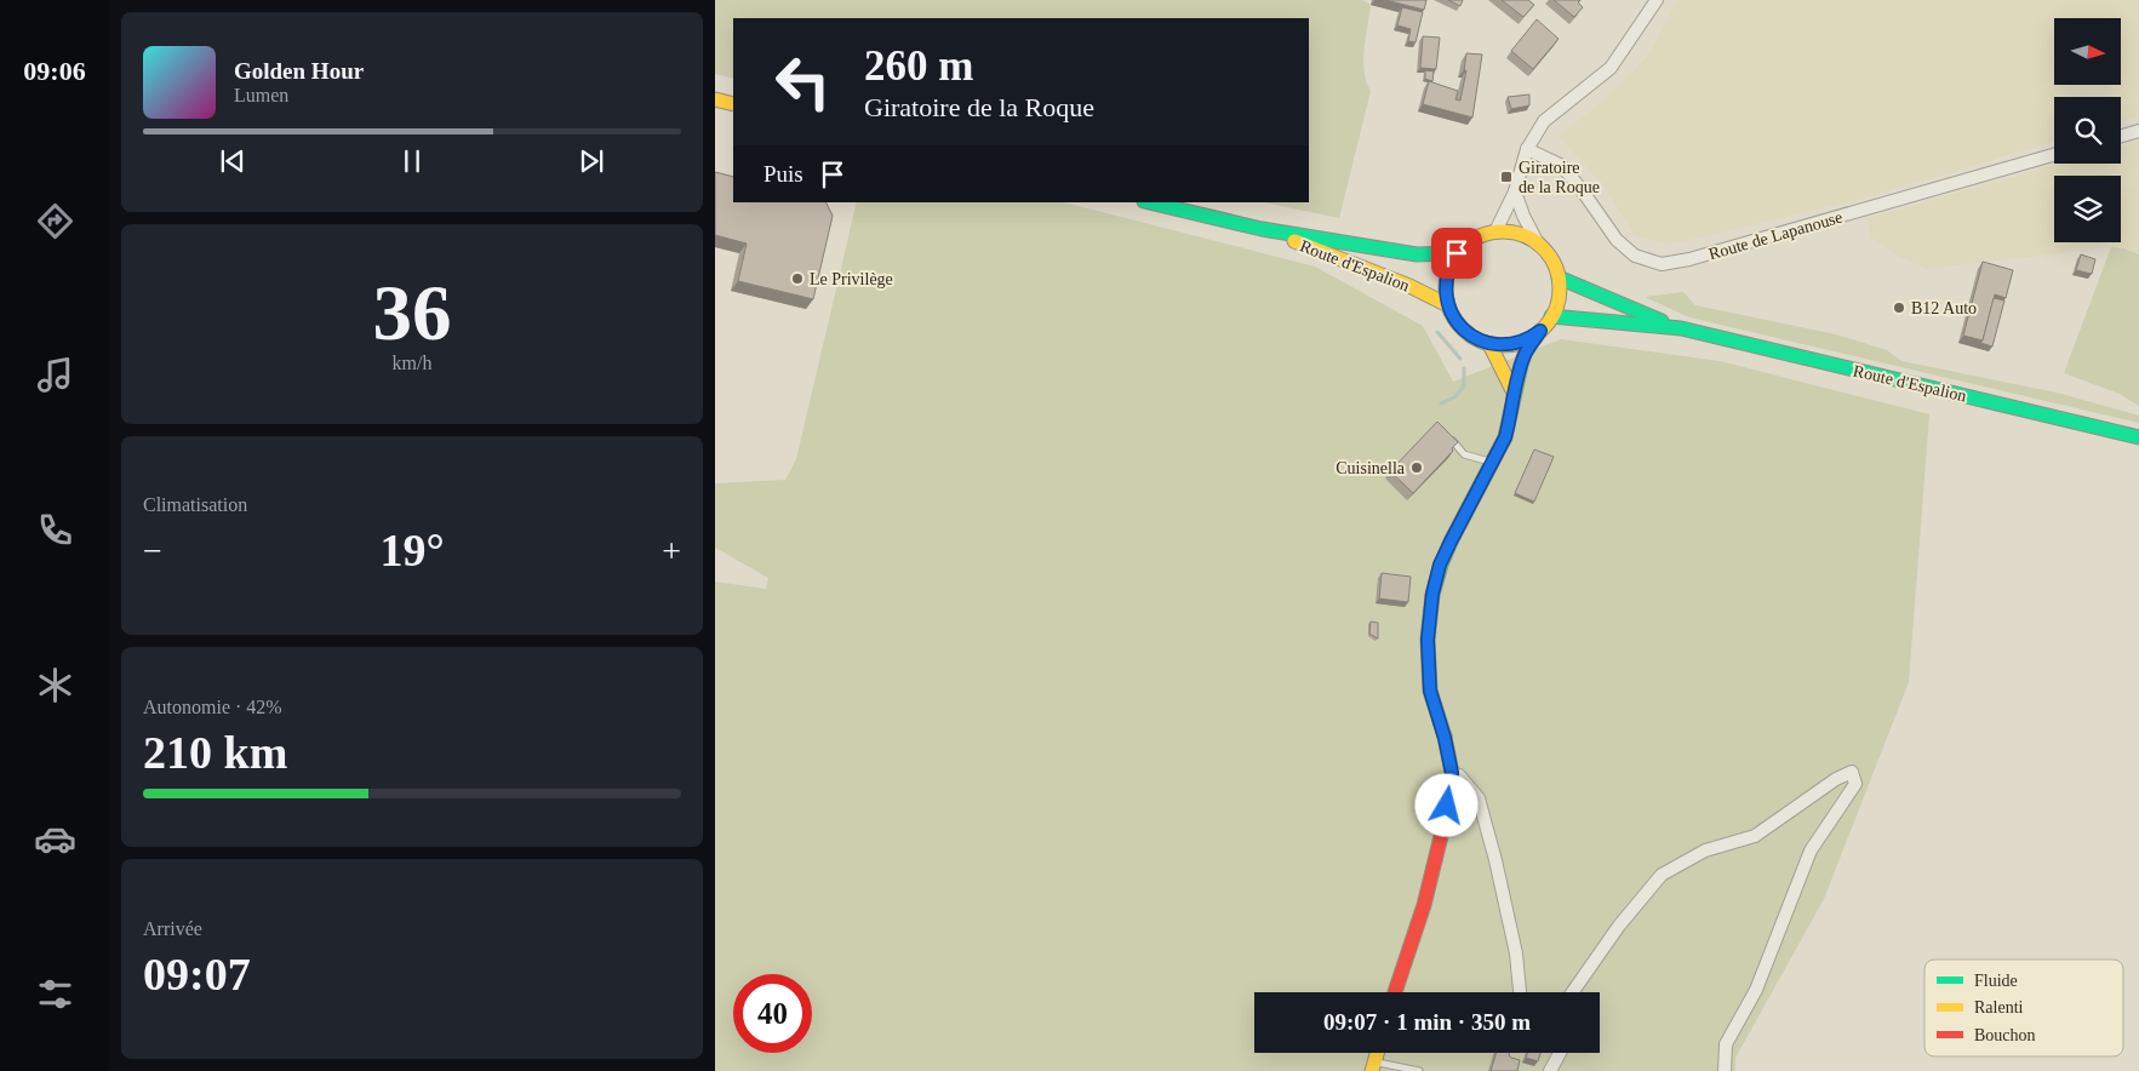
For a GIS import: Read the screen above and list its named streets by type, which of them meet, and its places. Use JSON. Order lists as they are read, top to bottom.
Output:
{
  "streets": {
    "main road": ["Route d'Espalion"],
    "street": ["Route de Lapanouse"]
  },
  "places": {
    "transit": ["Giratoire de la Roque"],
    "other": ["Le Privilège", "B12 Auto", "Cuisinella"]
  },
  "legend": ["Fluide", "Ralenti", "Bouchon"],
  "north": "right",
  "page": {
    "tabs": "09:06",
    "turn": ["260 m", "Giratoire de la Roque"],
    "song": ["Golden Hour", "Lumen"],
    "then": "Puis",
    "tile": [
      ["36", "km/h"],
      "Climatisation",
      ["Autonomie · 42%", "210 km"],
      ["Arrivée", "09:07"]
    ],
    "heat": ["−", "19°", "+"],
    "limit": "40",
    "trip": "09:07 · 1 min · 350 m"
  }
}
